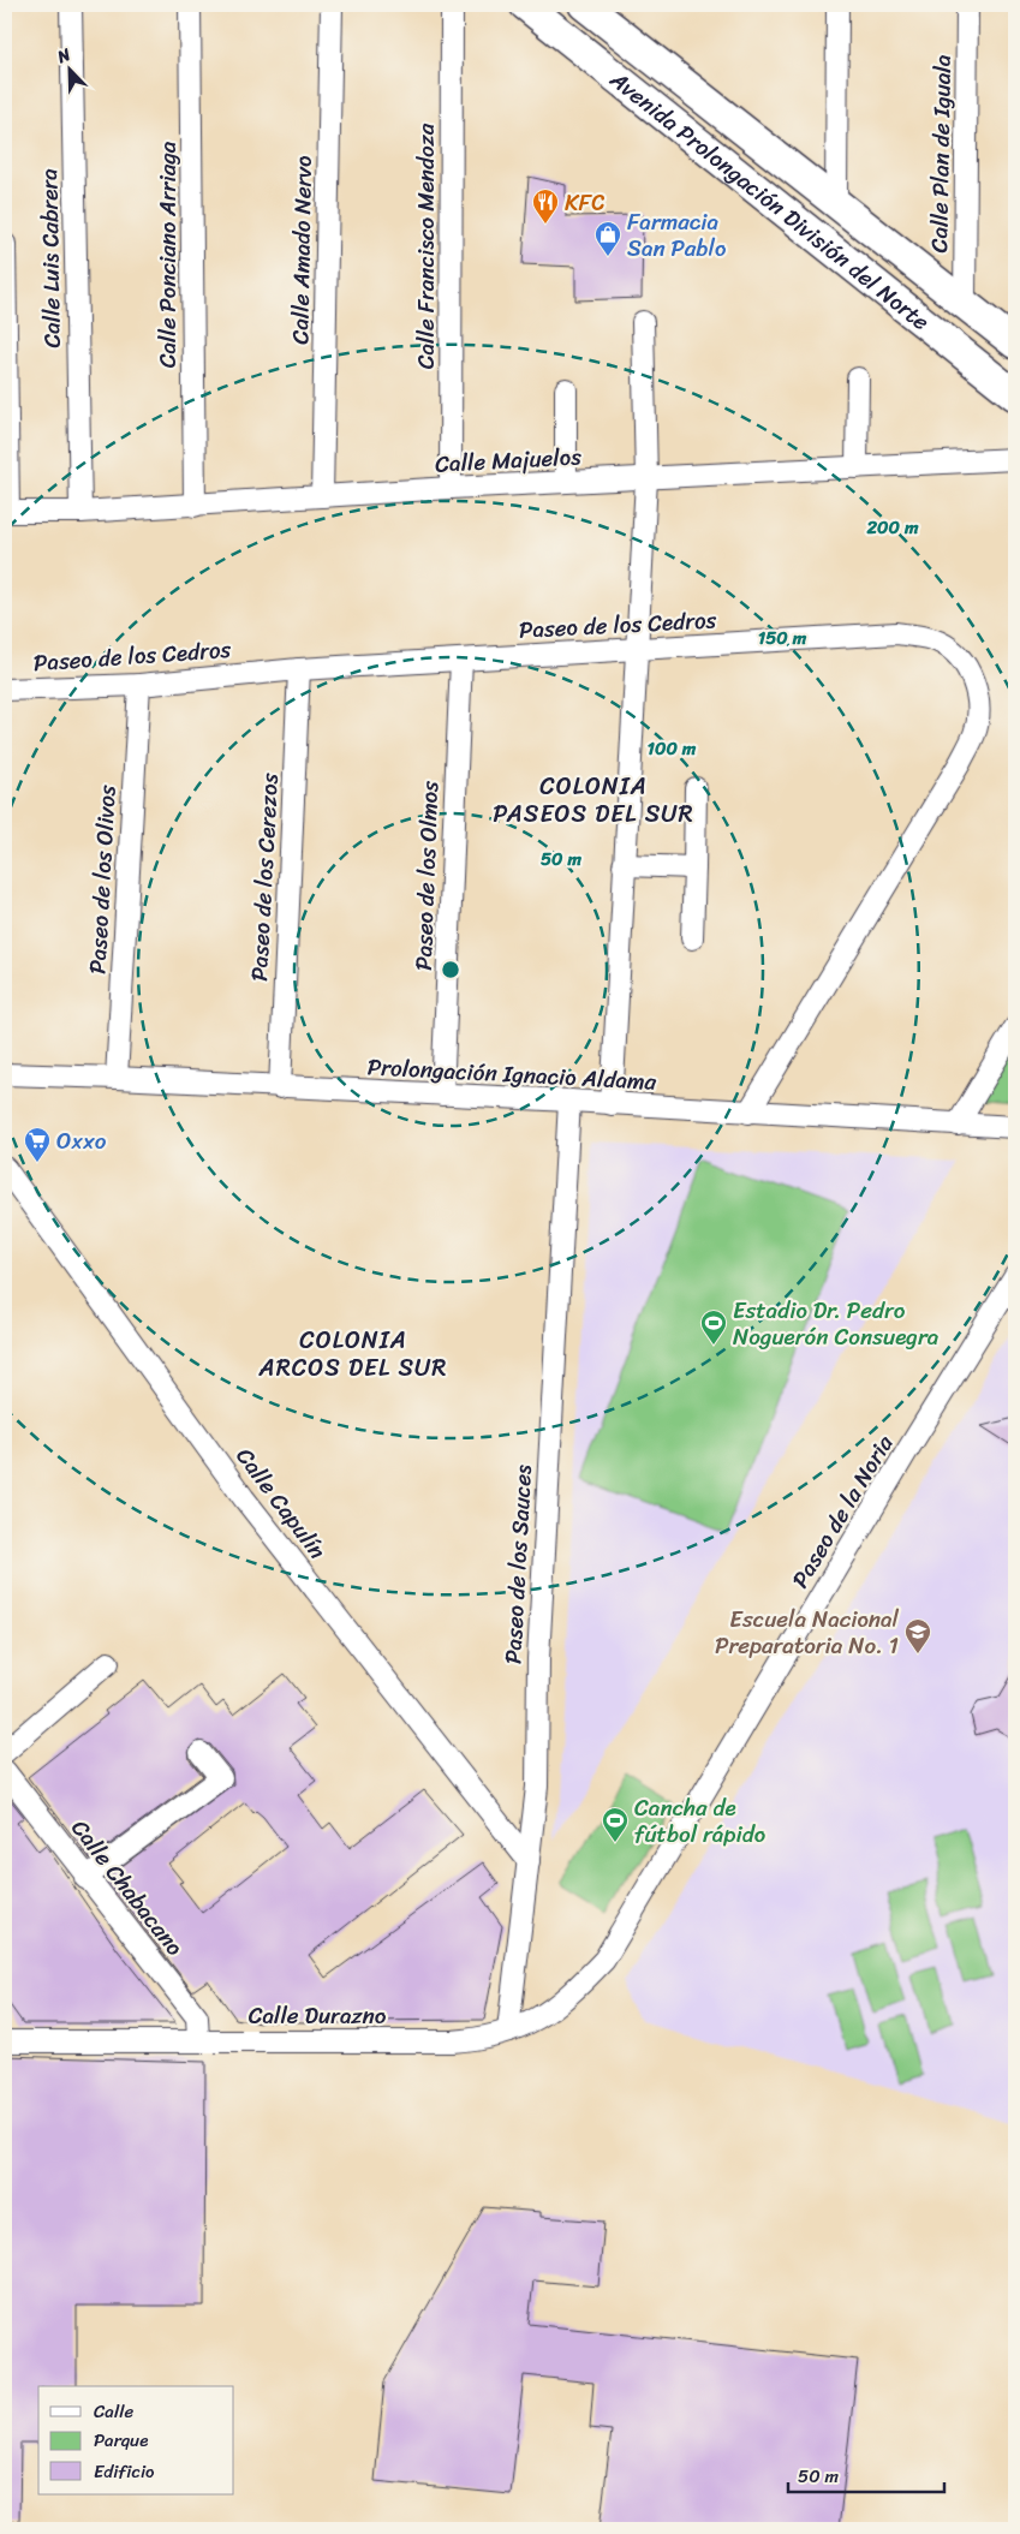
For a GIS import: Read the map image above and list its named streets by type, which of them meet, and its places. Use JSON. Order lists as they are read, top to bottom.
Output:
{
  "streets": {
    "main road": ["Avenida Prolongación División del Norte"],
    "street": [
      "Calle Plan de Iguala",
      "Calle Francisco Mendoza",
      "Calle Amado Nervo",
      "Calle Ponciano Arriaga",
      "Calle Luis Cabrera",
      "Calle Majuelos",
      "Paseo de los Cedros",
      "Paseo de los Olmos",
      "Paseo de los Cerezos",
      "Paseo de los Olivos",
      "Prolongación Ignacio Aldama",
      "Calle Capulín",
      "Paseo de la Noria",
      "Paseo de los Sauces",
      "Calle Chabacano",
      "Calle Durazno"
    ]
  },
  "crossings": [
    ["Calle Plan de Iguala", "Avenida Prolongación División del Norte"],
    ["Calle Francisco Mendoza", "Calle Majuelos"],
    ["Calle Amado Nervo", "Calle Majuelos"],
    ["Calle Ponciano Arriaga", "Calle Majuelos"],
    ["Calle Luis Cabrera", "Calle Majuelos"],
    ["Paseo de los Cedros", "Paseo de los Olmos"],
    ["Paseo de los Cedros", "Paseo de los Cerezos"],
    ["Paseo de los Cedros", "Paseo de los Olivos"],
    ["Paseo de los Cedros", "Prolongación Ignacio Aldama"],
    ["Paseo de los Olmos", "Prolongación Ignacio Aldama"],
    ["Paseo de los Cerezos", "Prolongación Ignacio Aldama"],
    ["Paseo de los Olivos", "Prolongación Ignacio Aldama"],
    ["Prolongación Ignacio Aldama", "Paseo de los Sauces"],
    ["Calle Capulín", "Paseo de los Sauces"],
    ["Paseo de la Noria", "Calle Durazno"],
    ["Paseo de los Sauces", "Calle Durazno"],
    ["Calle Chabacano", "Calle Durazno"]
  ],
  "districts": ["COLONIA PASEOS DEL SUR", "COLONIA ARCOS DEL SUR"],
  "places": {
    "restaurant": ["KFC"],
    "shop": ["Farmacia San Pablo"],
    "supermarket": ["Oxxo"],
    "sports": ["Estadio Dr. Pedro Noguerón Consuegra", "Cancha de fútbol rápido"],
    "school or university": ["Escuela Nacional Preparatoria No. 1"]
  },
  "legend": ["Calle", "Parque", "Edificio"],
  "scale_bar": "50 m",
  "north": "top left",
  "rings": [
    "200 m",
    "150 m",
    "100 m",
    "50 m"
  ]
}
